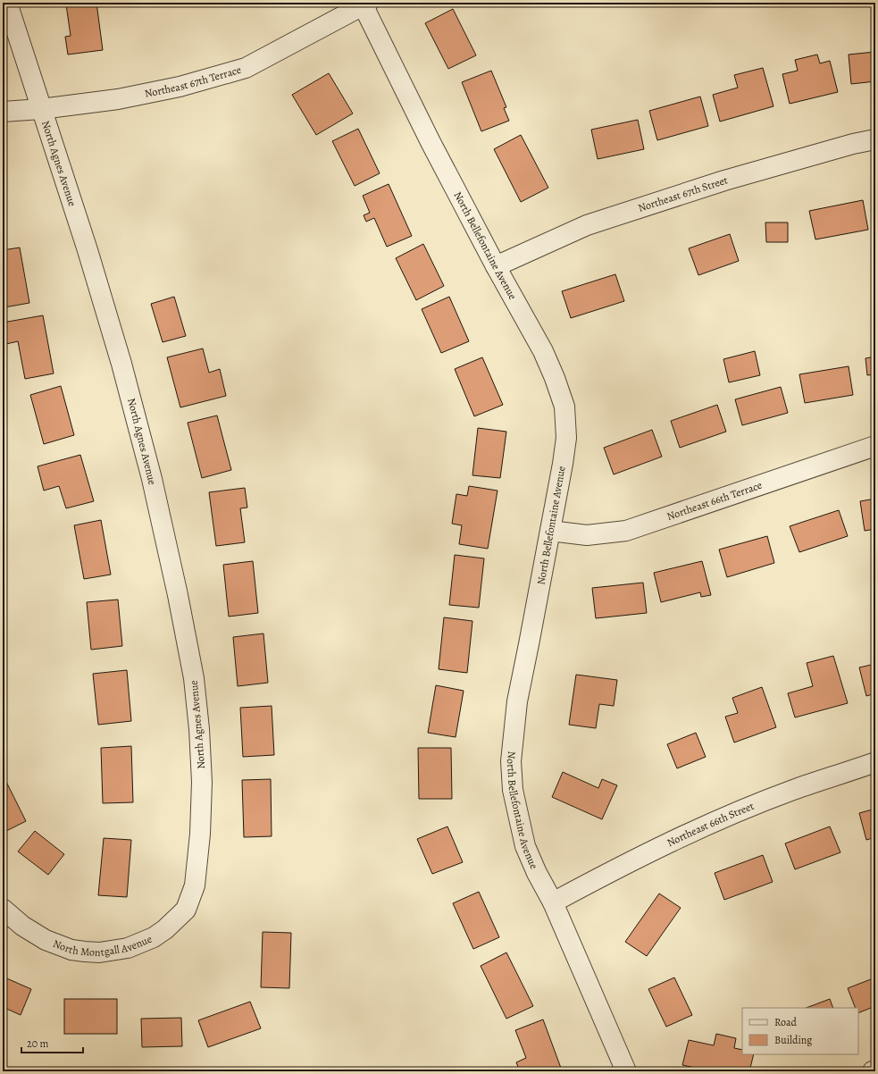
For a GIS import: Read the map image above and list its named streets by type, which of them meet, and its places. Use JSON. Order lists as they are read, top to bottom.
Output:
{
  "streets": {
    "street": [
      "Northeast 67th Terrace",
      "North Agnes Avenue",
      "Northeast 67th Street",
      "North Bellefontaine Avenue",
      "Northeast 66th Terrace",
      "Northeast 66th Street",
      "North Montgall Avenue"
    ]
  },
  "crossings": [
    ["Northeast 67th Terrace", "North Agnes Avenue"],
    ["Northeast 67th Terrace", "North Bellefontaine Avenue"],
    ["North Agnes Avenue", "North Montgall Avenue"],
    ["Northeast 67th Street", "North Bellefontaine Avenue"],
    ["North Bellefontaine Avenue", "Northeast 66th Terrace"],
    ["North Bellefontaine Avenue", "Northeast 66th Street"]
  ],
  "legend": ["Road", "Building"],
  "scale_bar": "20 m"
}
